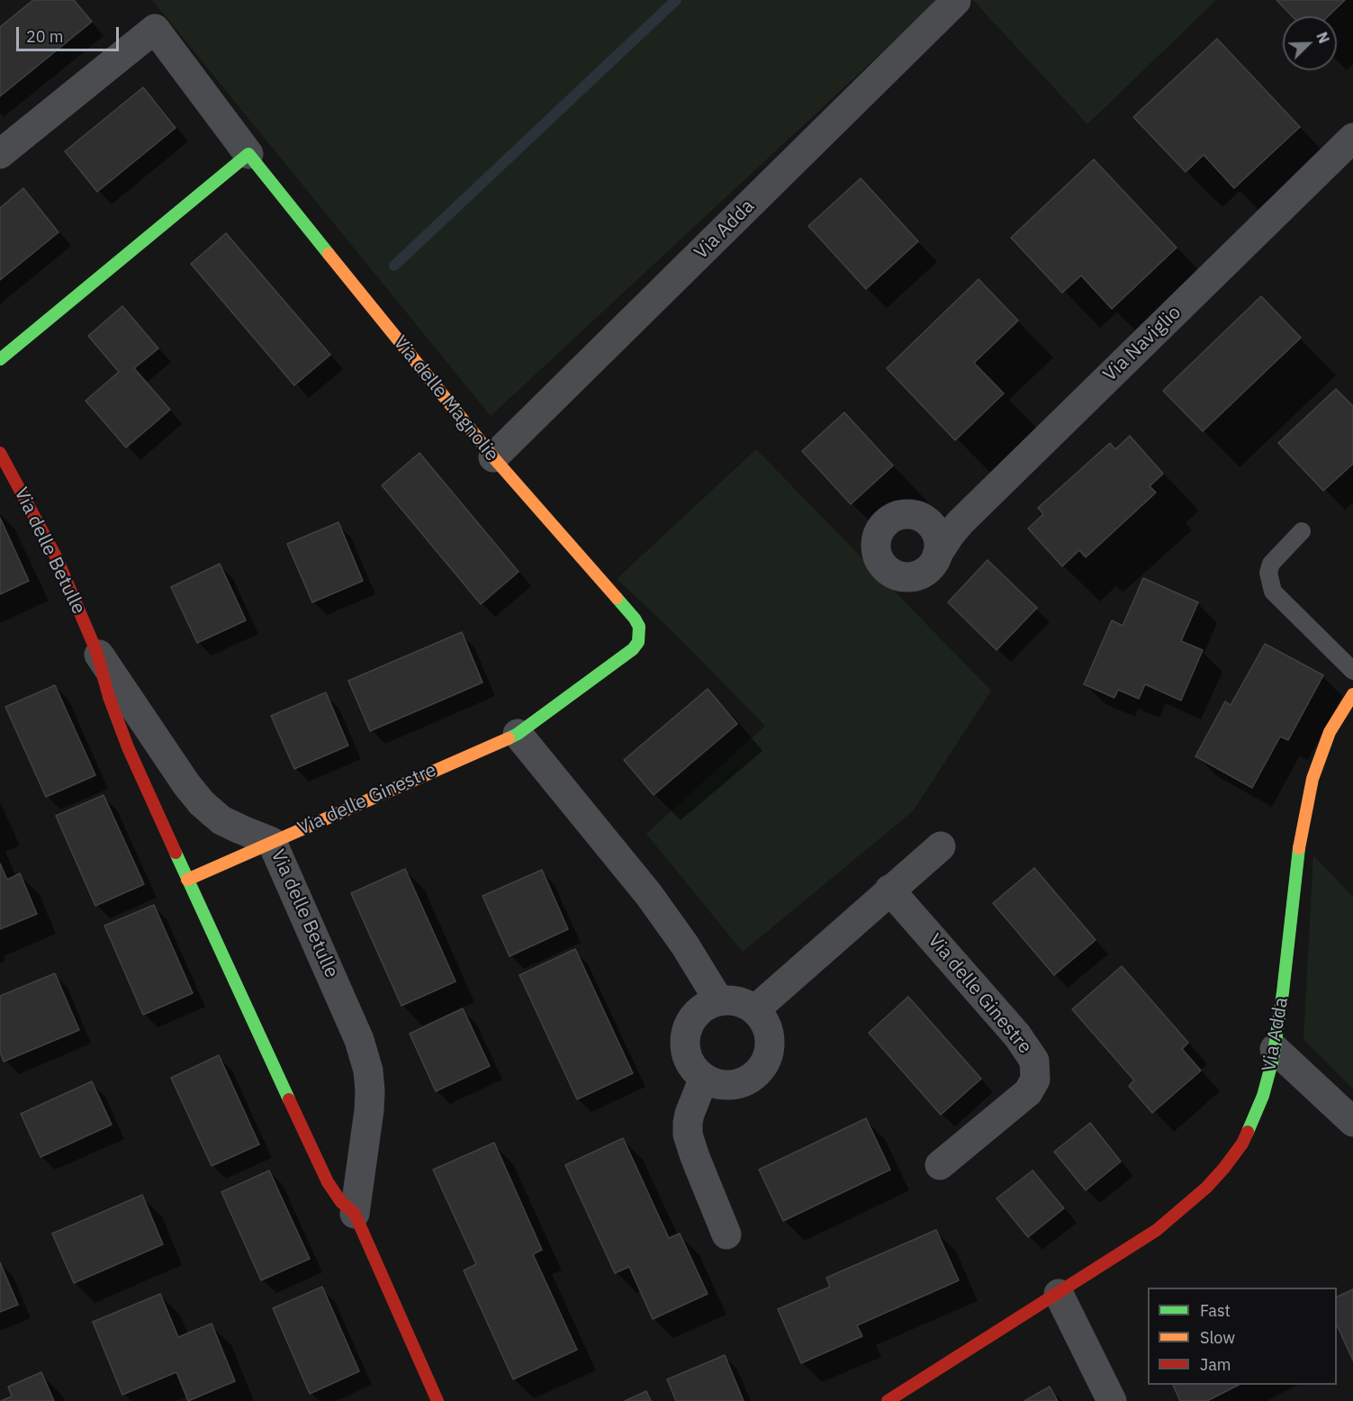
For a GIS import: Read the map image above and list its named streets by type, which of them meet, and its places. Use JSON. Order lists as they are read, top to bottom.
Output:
{
  "streets": {
    "street": [
      "Via Adda",
      "Via Naviglio",
      "Via delle Magnolie",
      "Via delle Betulle",
      "Via delle Ginestre"
    ]
  },
  "crossings": [
    ["Via Adda", "Via delle Magnolie"],
    ["Via delle Magnolie", "Via delle Ginestre"],
    ["Via delle Betulle", "Via delle Ginestre"]
  ],
  "legend": ["Fast", "Slow", "Jam"],
  "scale_bar": "20 m",
  "north": "top right"
}
